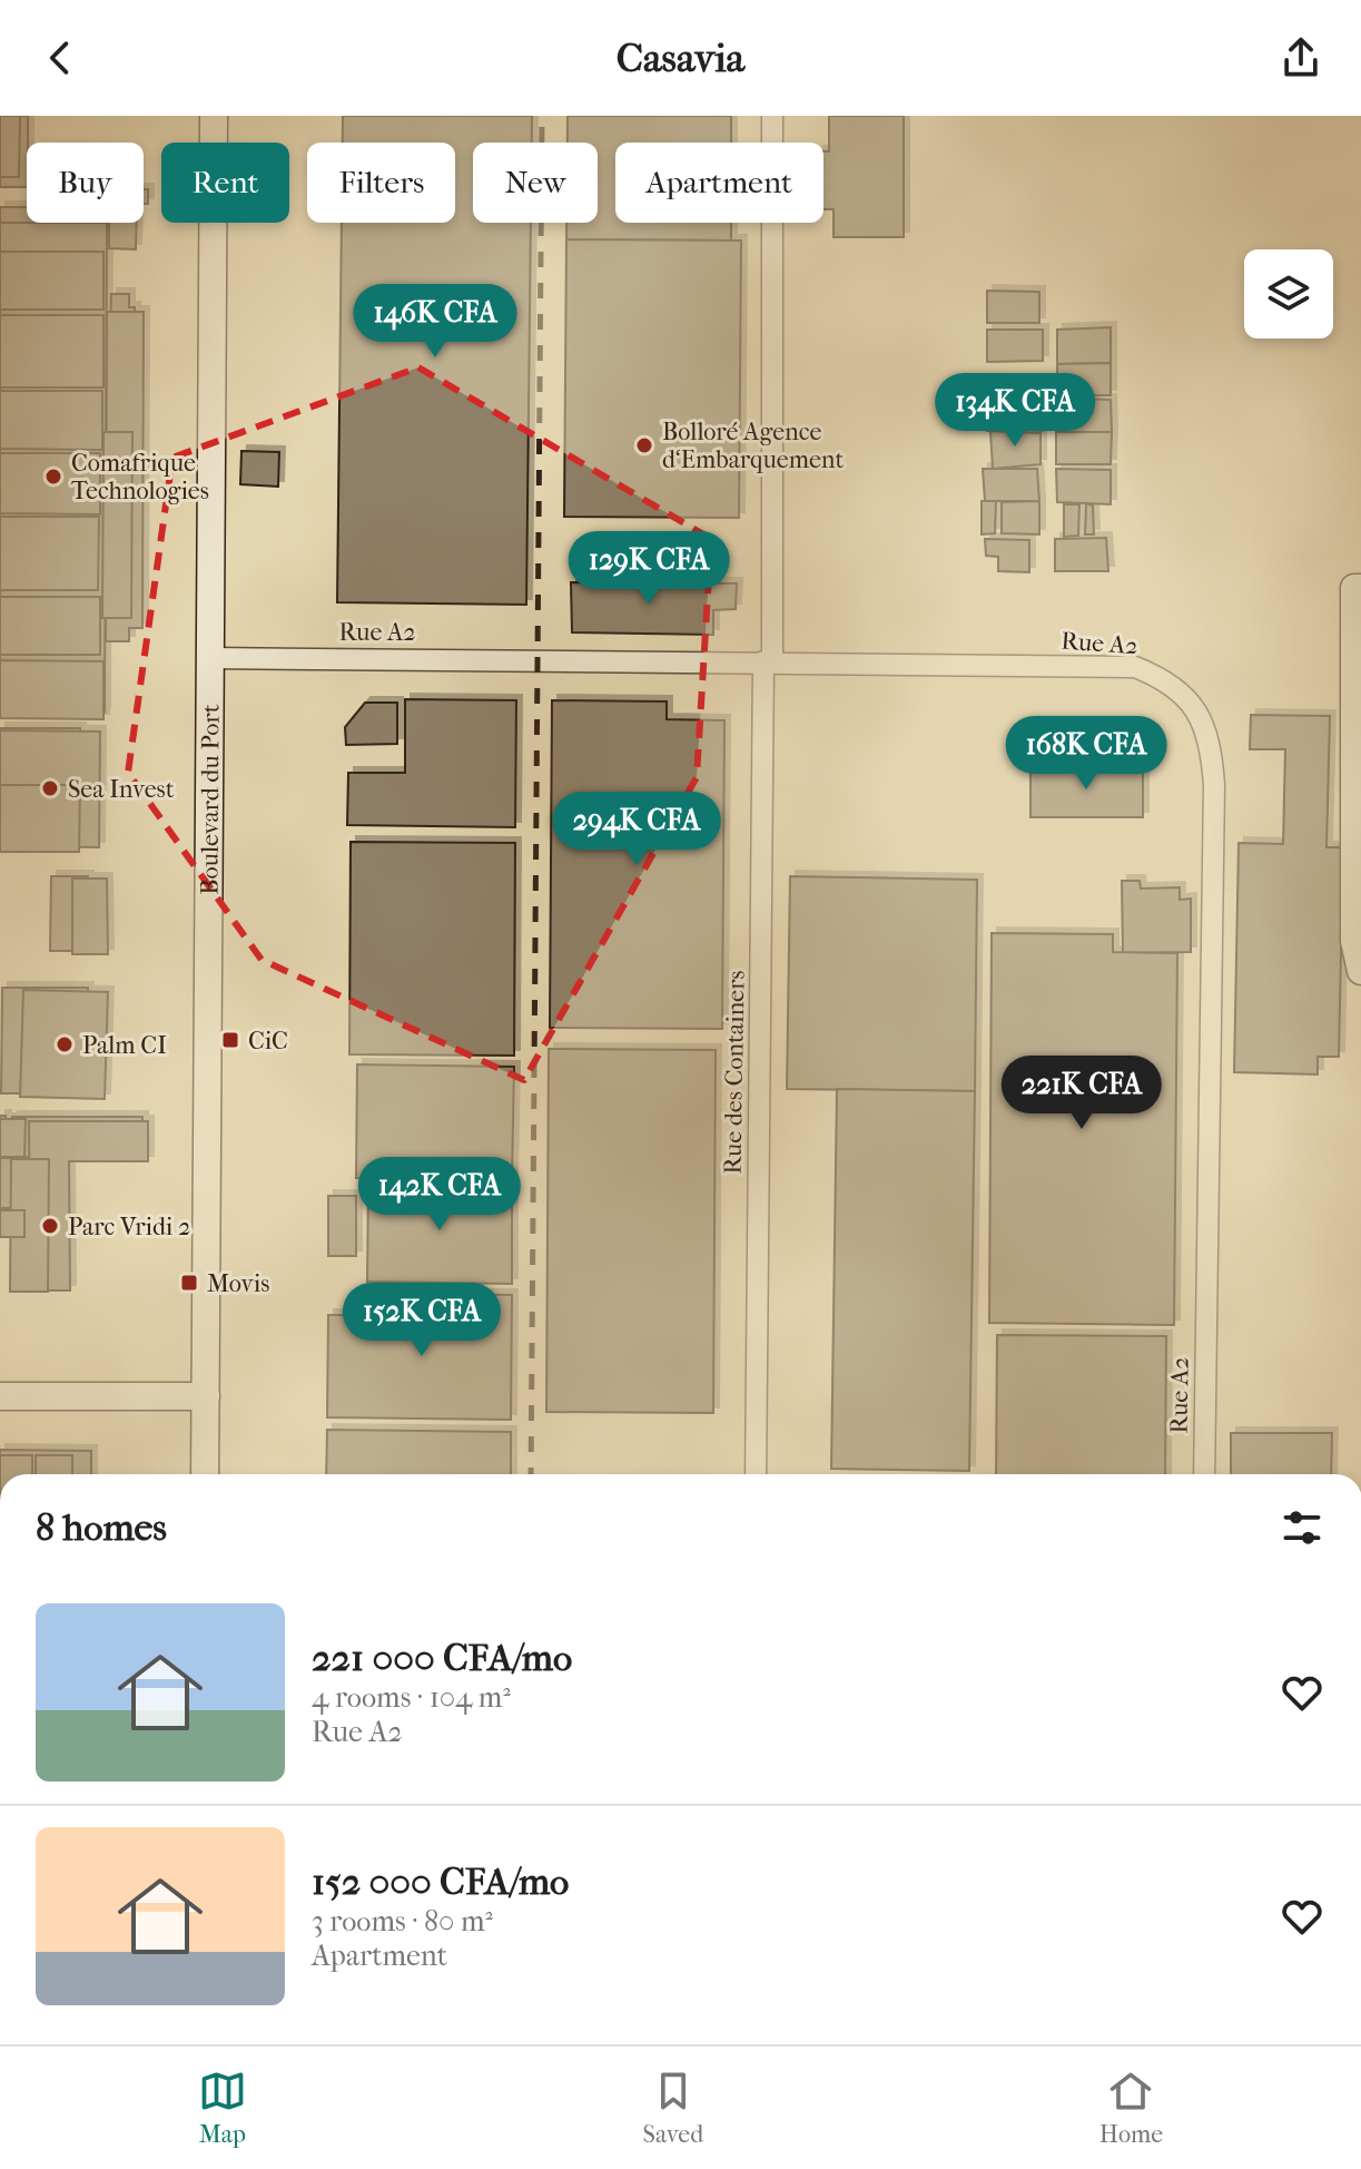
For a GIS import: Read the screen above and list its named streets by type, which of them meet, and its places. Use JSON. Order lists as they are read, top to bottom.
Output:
{
  "streets": {
    "main road": ["Boulevard du Port"],
    "street": ["Rue A2", "Rue des Containers"]
  },
  "crossings": [
    ["Rue A2", "Boulevard du Port"],
    ["Rue A2", "Rue des Containers"]
  ],
  "places": {
    "other": [
      "Bolloré Agence d‘Embarquement",
      "Comafrique Technologies",
      "Sea Invest",
      "Palm CI",
      "Parc Vridi 2"
    ],
    "transit": ["CiC", "Movis"]
  },
  "page": {
    "header": "Casavia",
    "chip": [
      "Buy",
      "Rent",
      "Filters",
      "New",
      "Apartment"
    ],
    "price": [
      "146K CFA",
      "134K CFA",
      "129K CFA",
      "168K CFA",
      "294K CFA",
      "221K CFA",
      "142K CFA",
      "152K CFA"
    ],
    "heading": "8 homes",
    "list": [
      {
        "name": "221 000 CFA/mo",
        "note": "4 rooms · 104 m² · Rue A2"
      },
      {
        "name": "152 000 CFA/mo",
        "note": "3 rooms · 80 m² · Apartment"
      }
    ],
    "tabs": ["Map", "Saved", "Home"]
  }
}
